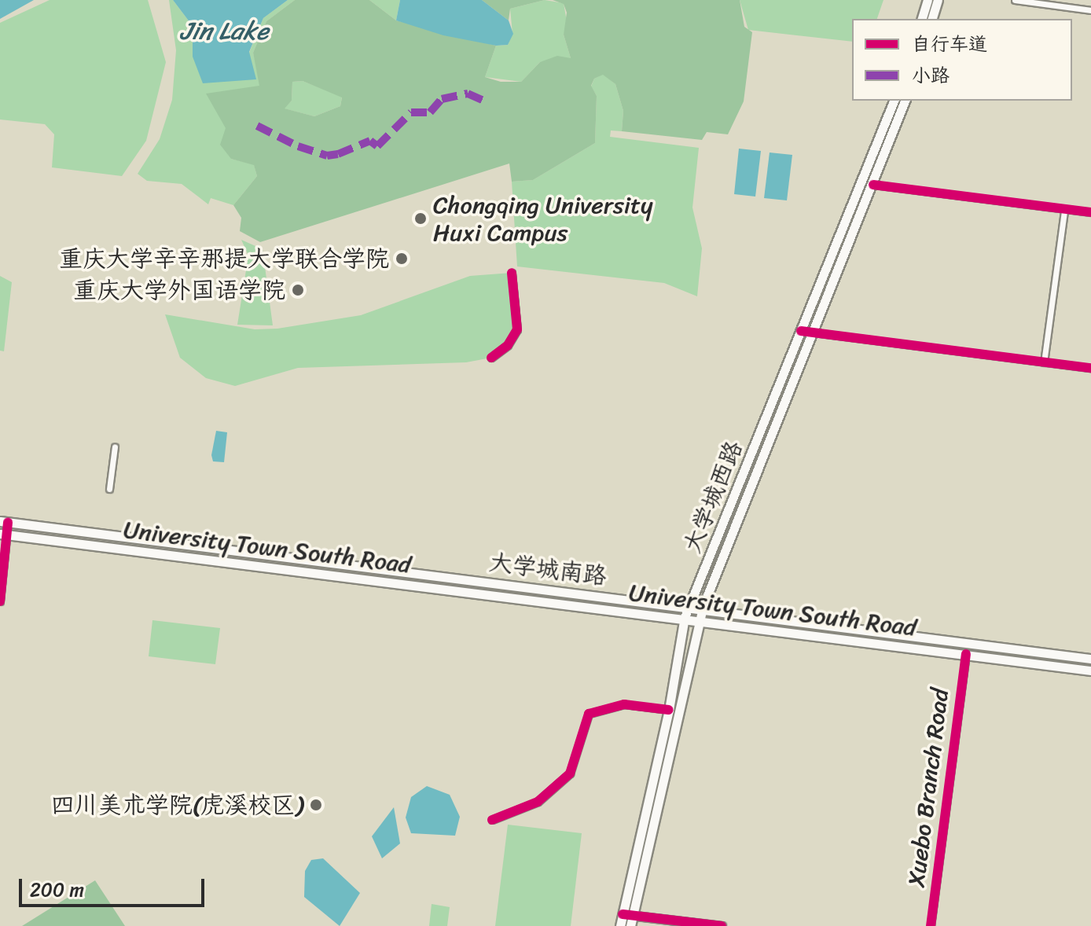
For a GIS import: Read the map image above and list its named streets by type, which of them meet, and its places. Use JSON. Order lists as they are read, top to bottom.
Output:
{
  "streets": {
    "main road": ["大学城西路", "University Town South Road", "大学城南路"],
    "street": ["Xuebo Branch Road"]
  },
  "crossings": [
    ["大学城西路", "University Town South Road"],
    ["大学城西路", "大学城南路"],
    ["University Town South Road", "Xuebo Branch Road"]
  ],
  "water": ["Jin Lake"],
  "places": [
    "Chongqing University Huxi Campus",
    "重庆大学辛辛那提大学联合学院",
    "重庆大学外国语学院",
    "四川美术学院(虎溪校区)"
  ],
  "legend": ["自行车道", "小路"],
  "scale_bar": "200 m"
}
